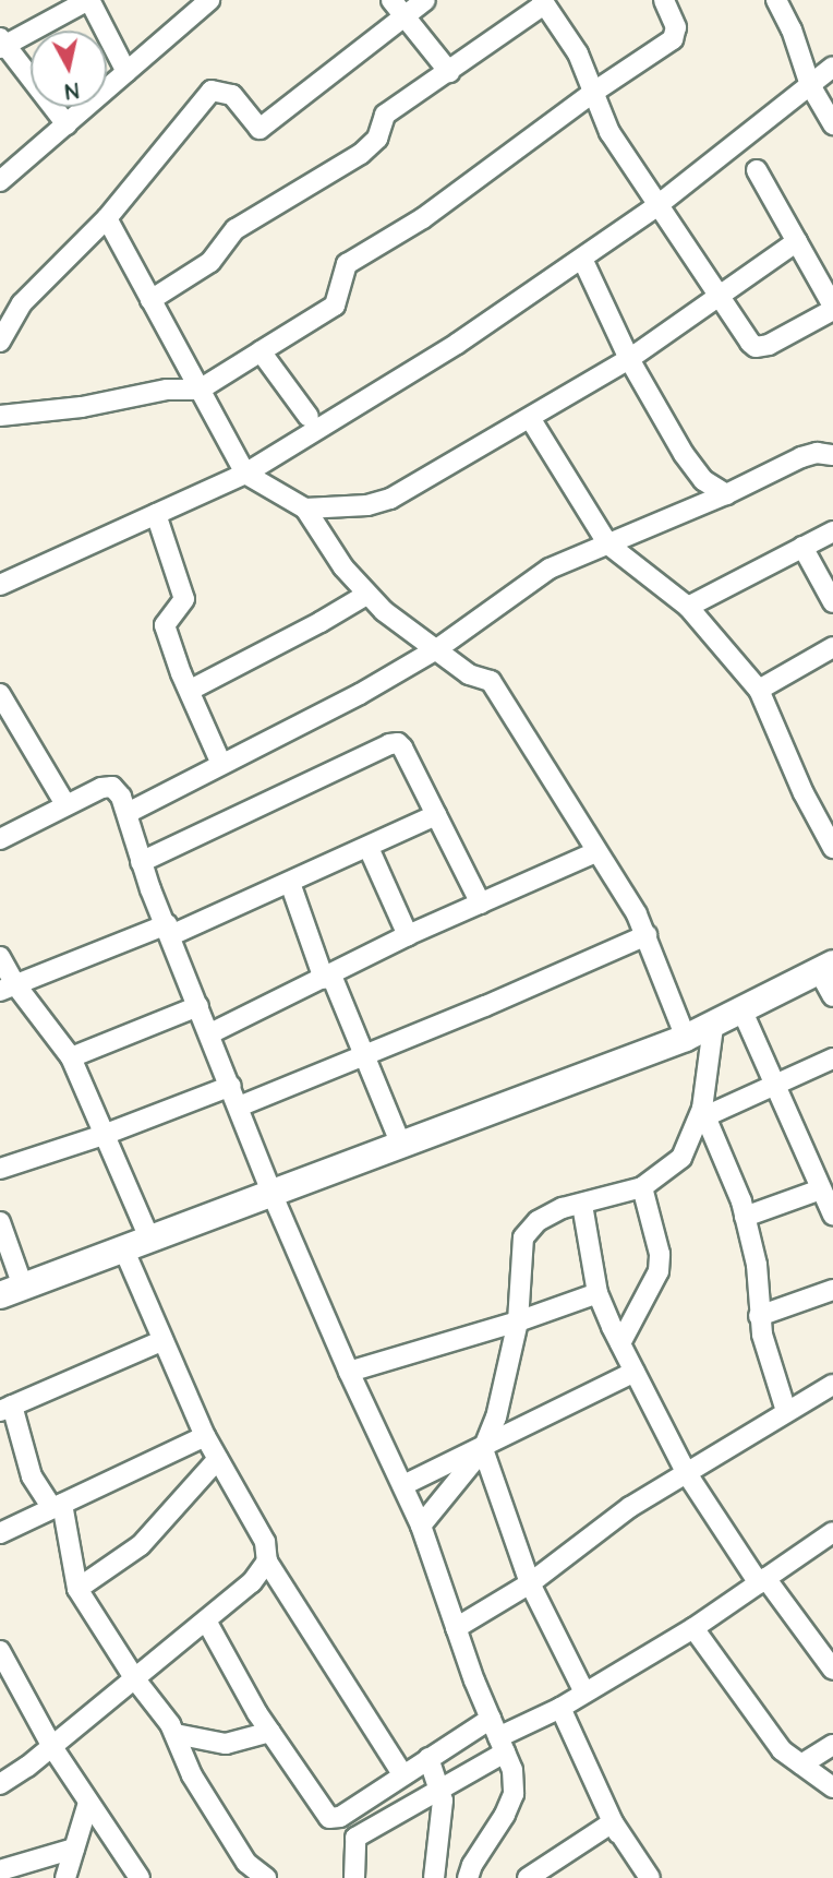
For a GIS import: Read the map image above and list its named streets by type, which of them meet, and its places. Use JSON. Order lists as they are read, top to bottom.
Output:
{
  "north": "bottom"
}
